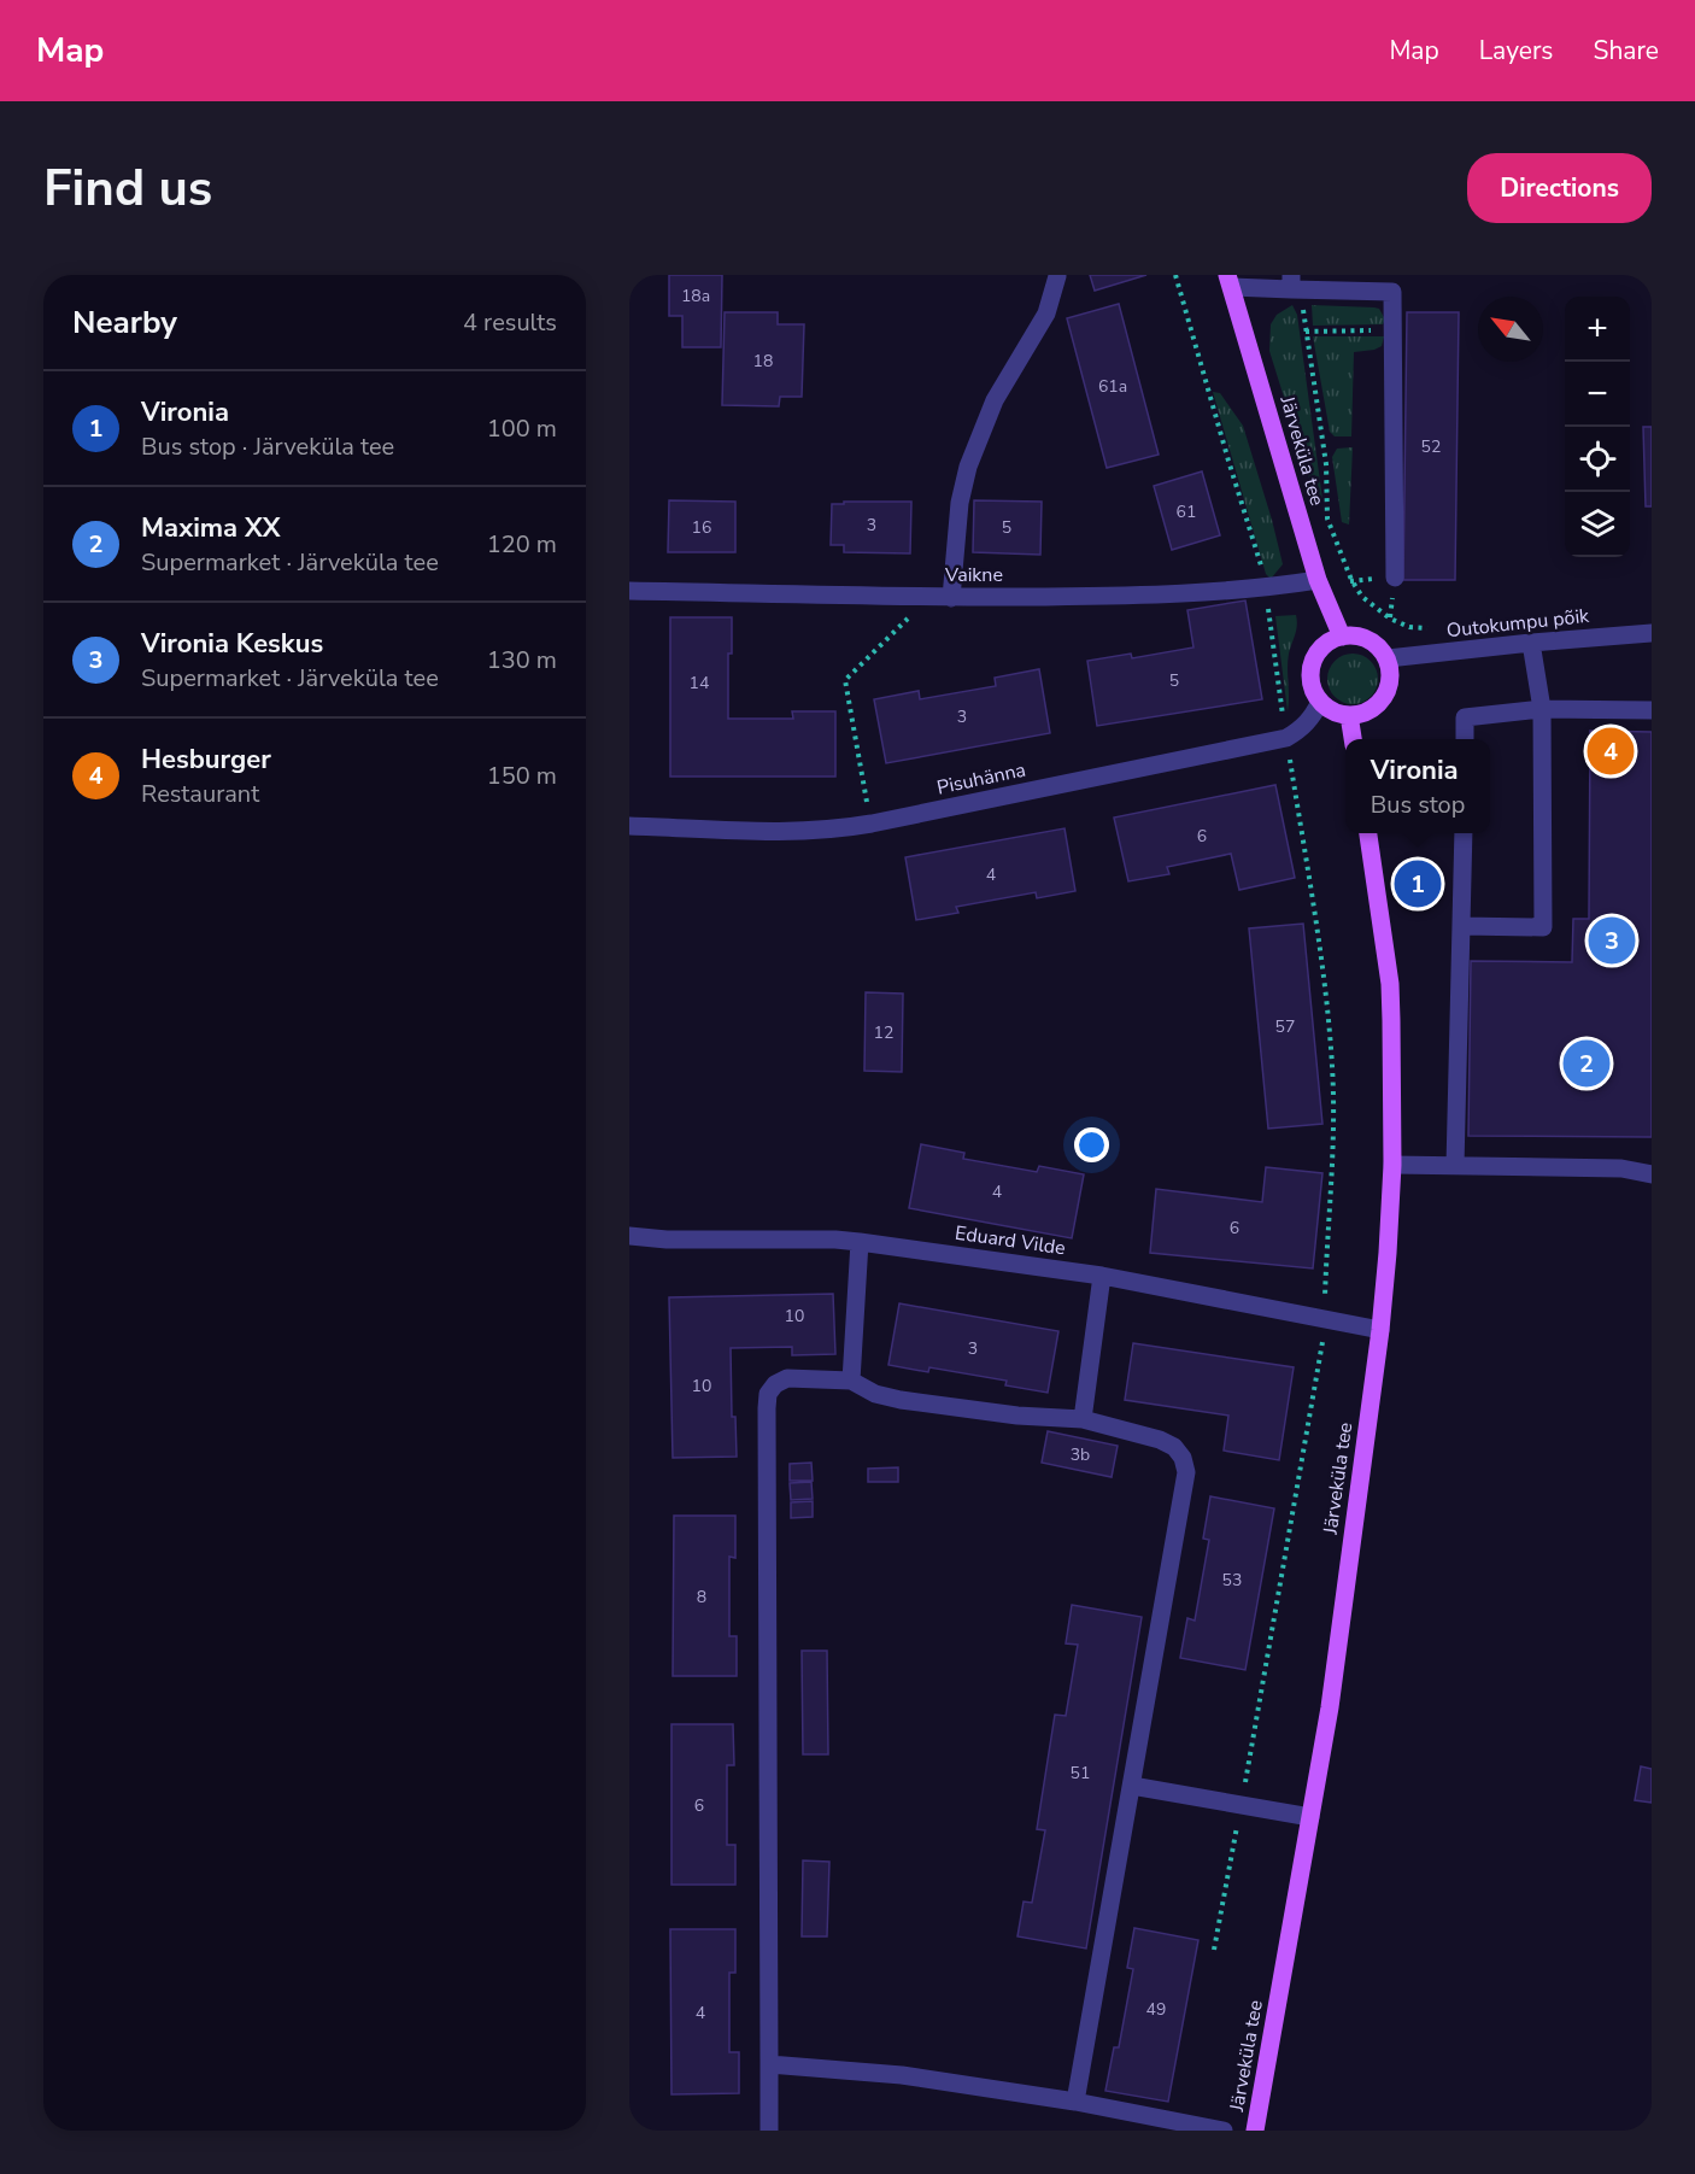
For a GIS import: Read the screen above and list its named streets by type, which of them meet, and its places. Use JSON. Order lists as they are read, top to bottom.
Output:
{
  "streets": {
    "main road": ["Järveküla tee"],
    "street": [
      "Vaikne",
      "Outokumpu põik",
      "Pisuhänna",
      "Eduard Vilde"
    ]
  },
  "crossings": [
    ["Järveküla tee", "Vaikne"],
    ["Järveküla tee", "Outokumpu põik"],
    ["Järveküla tee", "Pisuhänna"],
    ["Järveküla tee", "Eduard Vilde"],
    ["Outokumpu põik", "Pisuhänna"]
  ],
  "house_numbers": [
    "18a",
    "18",
    "61a",
    "52",
    "61",
    "3",
    "16",
    "5",
    "5",
    "14",
    "3",
    "6",
    "4",
    "57",
    "12",
    "4",
    "6",
    "10",
    "3",
    "10",
    "3b",
    "53",
    "8",
    "51",
    "6",
    "49",
    "4"
  ],
  "north": "top left",
  "page": {
    "header": "Map",
    "nav": ["Map", "Layers", "Share"],
    "buttons": "Directions",
    "title": "Find us",
    "heading": ["Nearby", "4 results"],
    "map_buttons": ["+", "−"],
    "list": [
      {
        "mark": "1",
        "name": "Vironia",
        "note": "Bus stop · Järveküla tee",
        "value": "100 m"
      },
      {
        "mark": "2",
        "name": "Maxima XX",
        "note": "Supermarket · Järveküla tee",
        "value": "120 m"
      },
      {
        "mark": "3",
        "name": "Vironia Keskus",
        "note": "Supermarket · Järveküla tee",
        "value": "130 m"
      },
      {
        "mark": "4",
        "name": "Hesburger",
        "note": "Restaurant",
        "value": "150 m"
      }
    ],
    "pins": [
      "4",
      "1",
      "3",
      "2"
    ],
    "popup": ["Vironia", "Bus stop"]
  }
}
